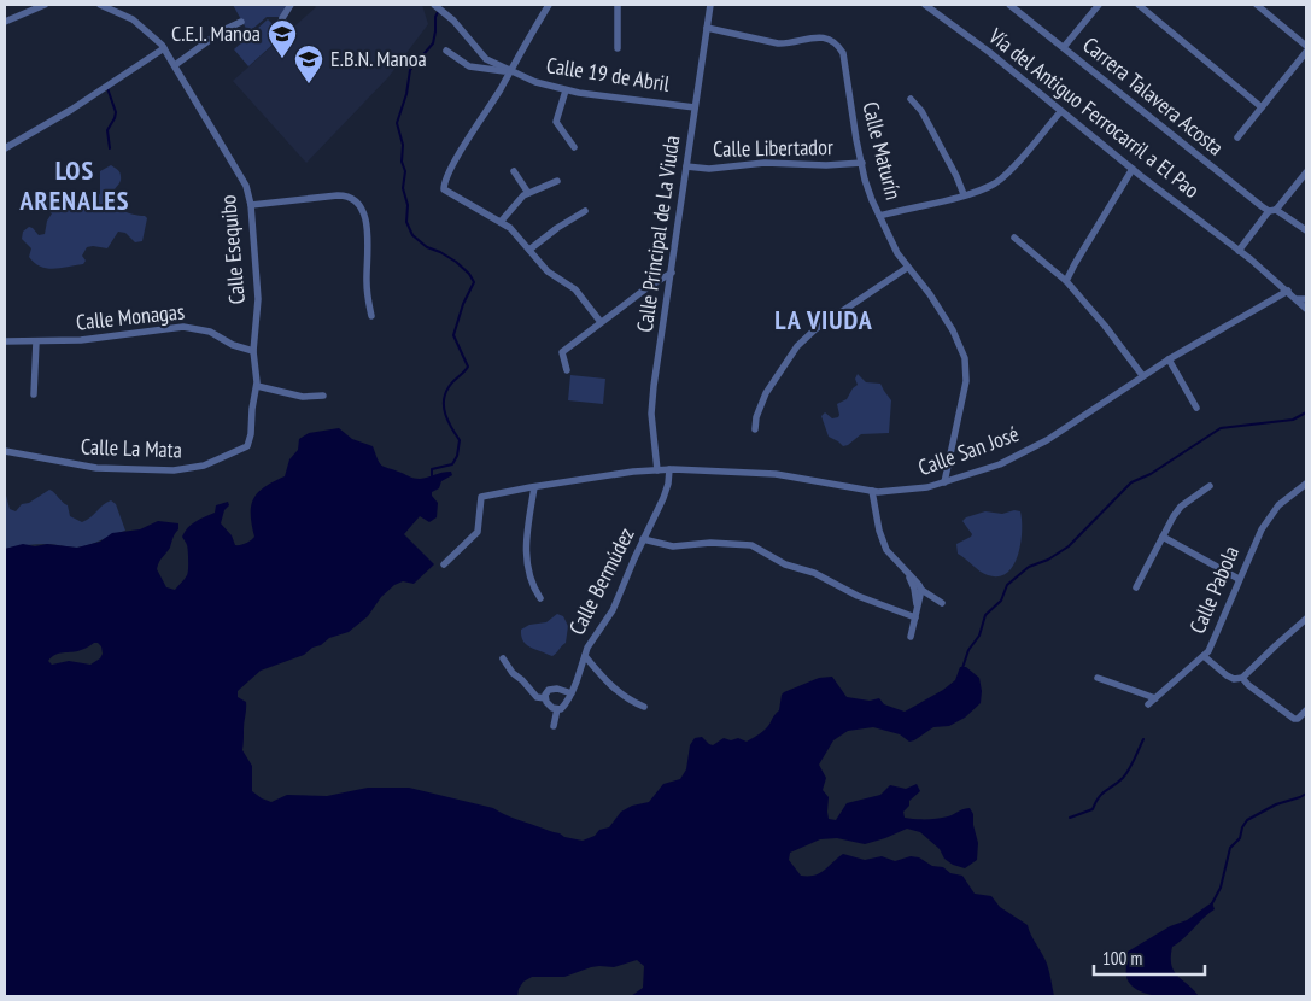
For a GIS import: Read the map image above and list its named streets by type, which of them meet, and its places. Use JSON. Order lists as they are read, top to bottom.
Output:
{
  "streets": {
    "street": [
      "Calle 19 de Abril",
      "Carrera Talavera Acosta",
      "Vía del Antiguo Ferrocarril a El Pao",
      "Calle Libertador",
      "Calle Maturín",
      "Calle Principal de La Viuda",
      "Calle Esequibo",
      "Calle Monagas",
      "Calle La Mata",
      "Calle San José",
      "Calle Bermúdez",
      "Calle Pabola"
    ]
  },
  "crossings": [
    ["Calle 19 de Abril", "Calle Principal de La Viuda"],
    ["Vía del Antiguo Ferrocarril a El Pao", "Calle San José"],
    ["Calle Libertador", "Calle Maturín"],
    ["Calle Libertador", "Calle Principal de La Viuda"],
    ["Calle Maturín", "Calle Principal de La Viuda"],
    ["Calle Maturín", "Calle San José"],
    ["Calle Principal de La Viuda", "Calle San José"],
    ["Calle Esequibo", "Calle Monagas"],
    ["Calle Esequibo", "Calle La Mata"],
    ["Calle San José", "Calle Bermúdez"]
  ],
  "districts": ["LOS ARENALES", "LA VIUDA"],
  "places": {
    "school or university": ["C.E.I. Manoa", "E.B.N. Manoa"]
  },
  "scale_bar": "100 m"
}
